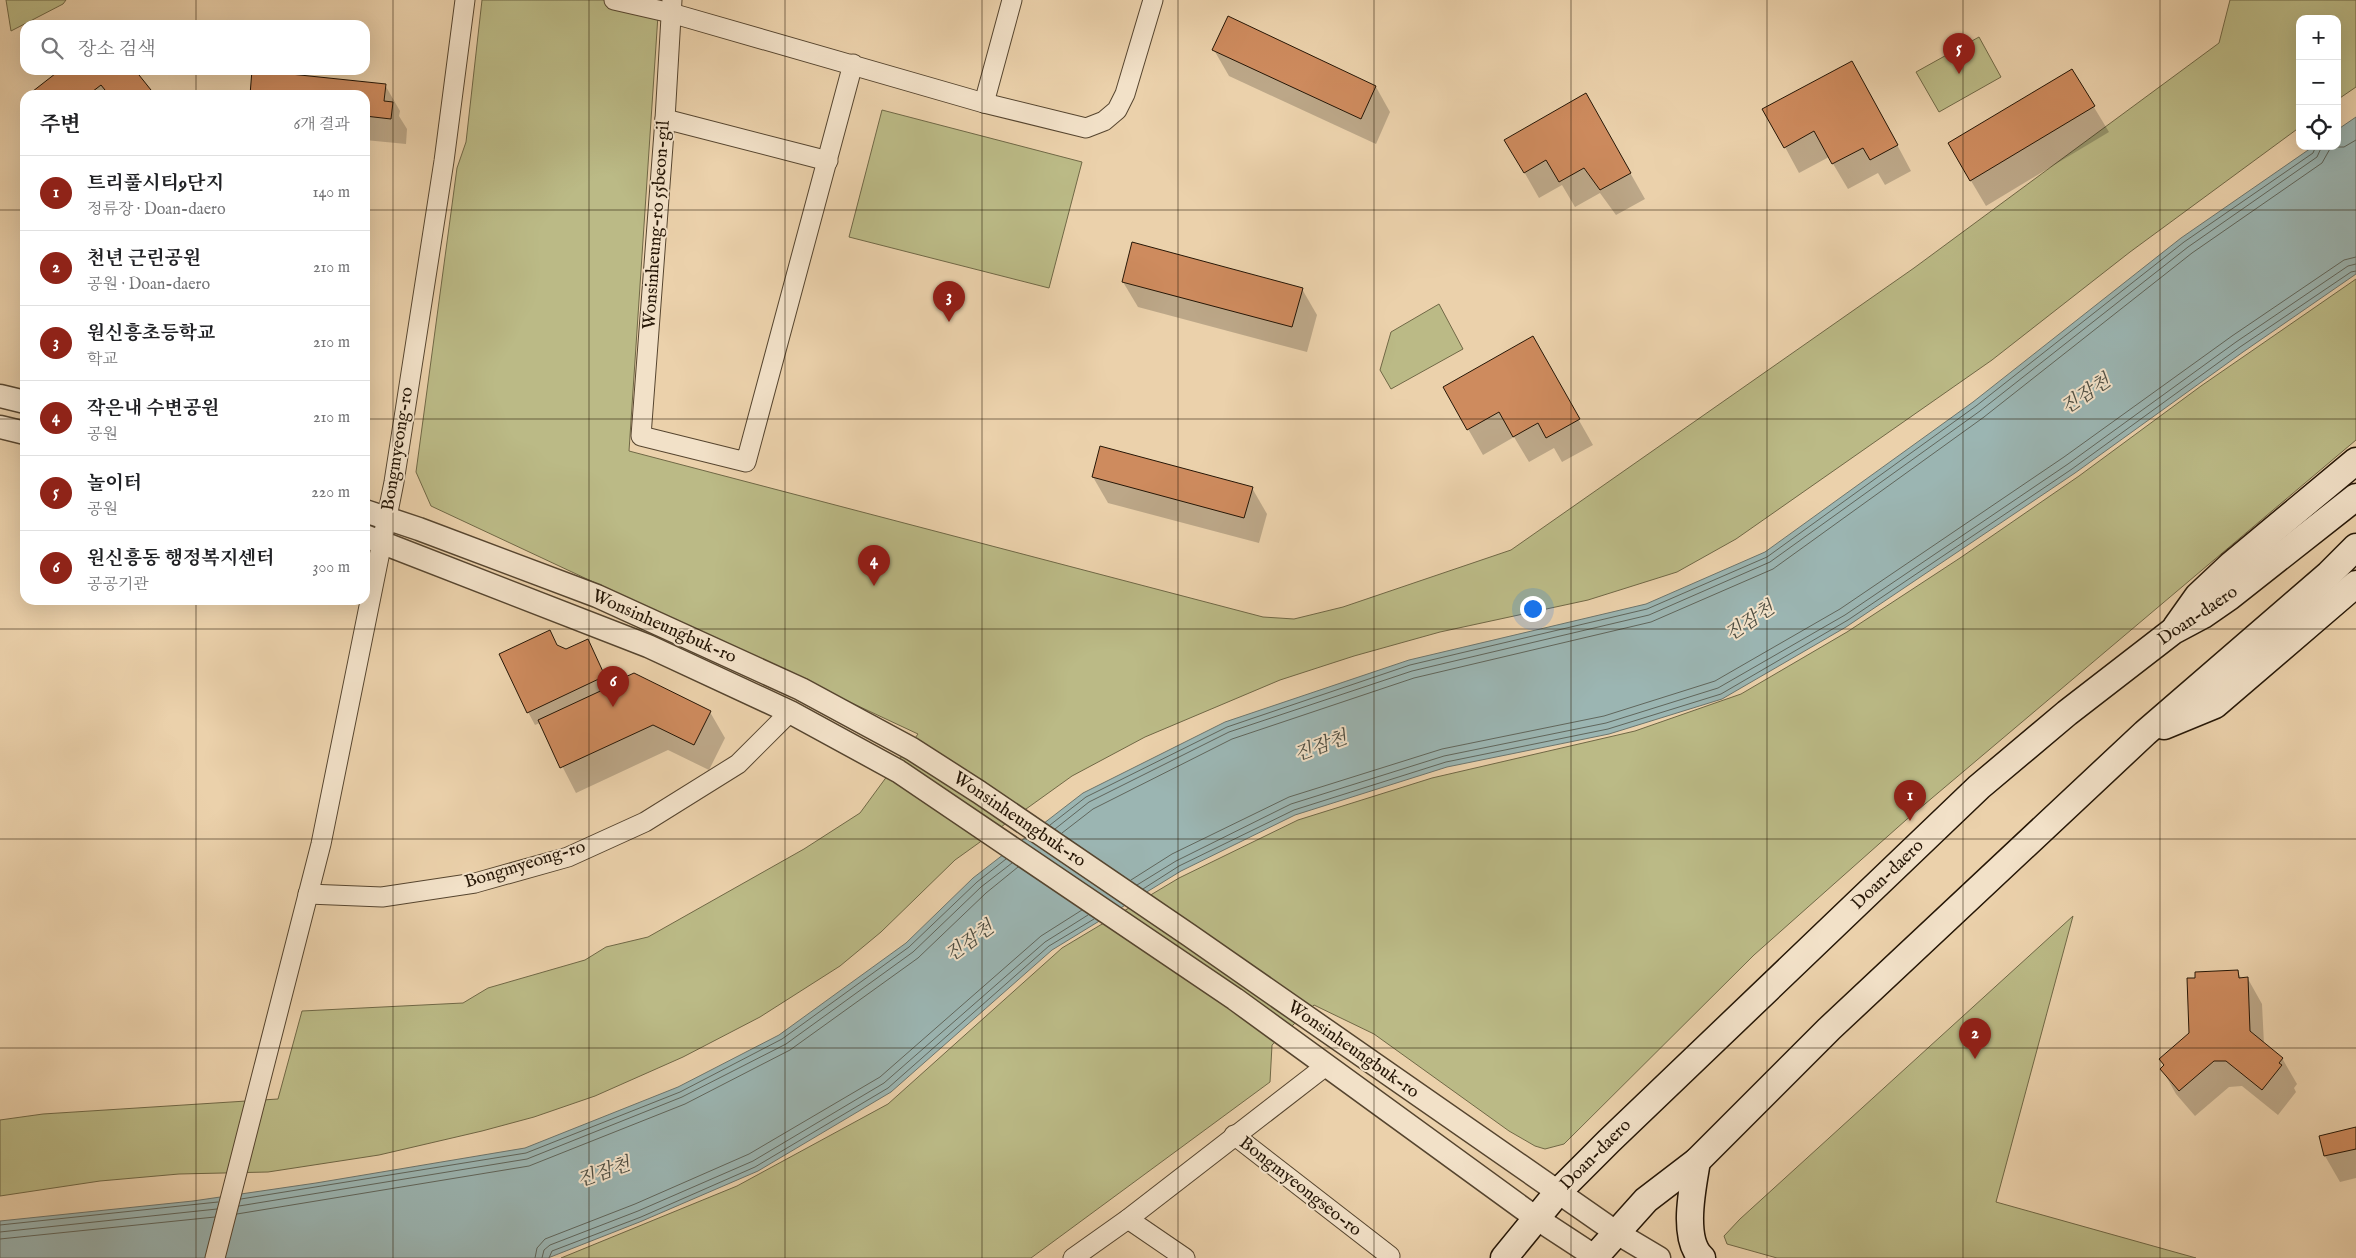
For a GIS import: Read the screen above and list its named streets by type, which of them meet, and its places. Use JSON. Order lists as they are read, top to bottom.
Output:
{
  "streets": {
    "main road": ["Doan-daero"],
    "street": [
      "Wonsinheung-ro 55beon-gil",
      "Bongmyeong-ro",
      "Wonsinheungbuk-ro",
      "Bongmyeongseo-ro"
    ]
  },
  "crossings": [
    ["Bongmyeong-ro", "Wonsinheungbuk-ro"],
    ["Doan-daero", "Wonsinheungbuk-ro"],
    ["Wonsinheungbuk-ro", "Bongmyeongseo-ro"]
  ],
  "water": ["진잠천"],
  "page": {
    "map_buttons": ["+", "−"],
    "search": "장소 검색",
    "pins": [
      "5",
      "3",
      "4",
      "6",
      "1",
      "2"
    ],
    "heading": ["주변", "6개 결과"],
    "list": [
      {
        "mark": "1",
        "name": "트리풀시티9단지",
        "note": "정류장 · Doan-daero",
        "value": "140 m"
      },
      {
        "mark": "2",
        "name": "천년 근린공원",
        "note": "공원 · Doan-daero",
        "value": "210 m"
      },
      {
        "mark": "3",
        "name": "원신흥초등학교",
        "note": "학교",
        "value": "210 m"
      },
      {
        "mark": "4",
        "name": "작은내 수변공원",
        "note": "공원",
        "value": "210 m"
      },
      {
        "mark": "5",
        "name": "놀이터",
        "note": "공원",
        "value": "220 m"
      },
      {
        "mark": "6",
        "name": "원신흥동 행정복지센터",
        "note": "공공기관",
        "value": "300 m"
      }
    ]
  }
}
